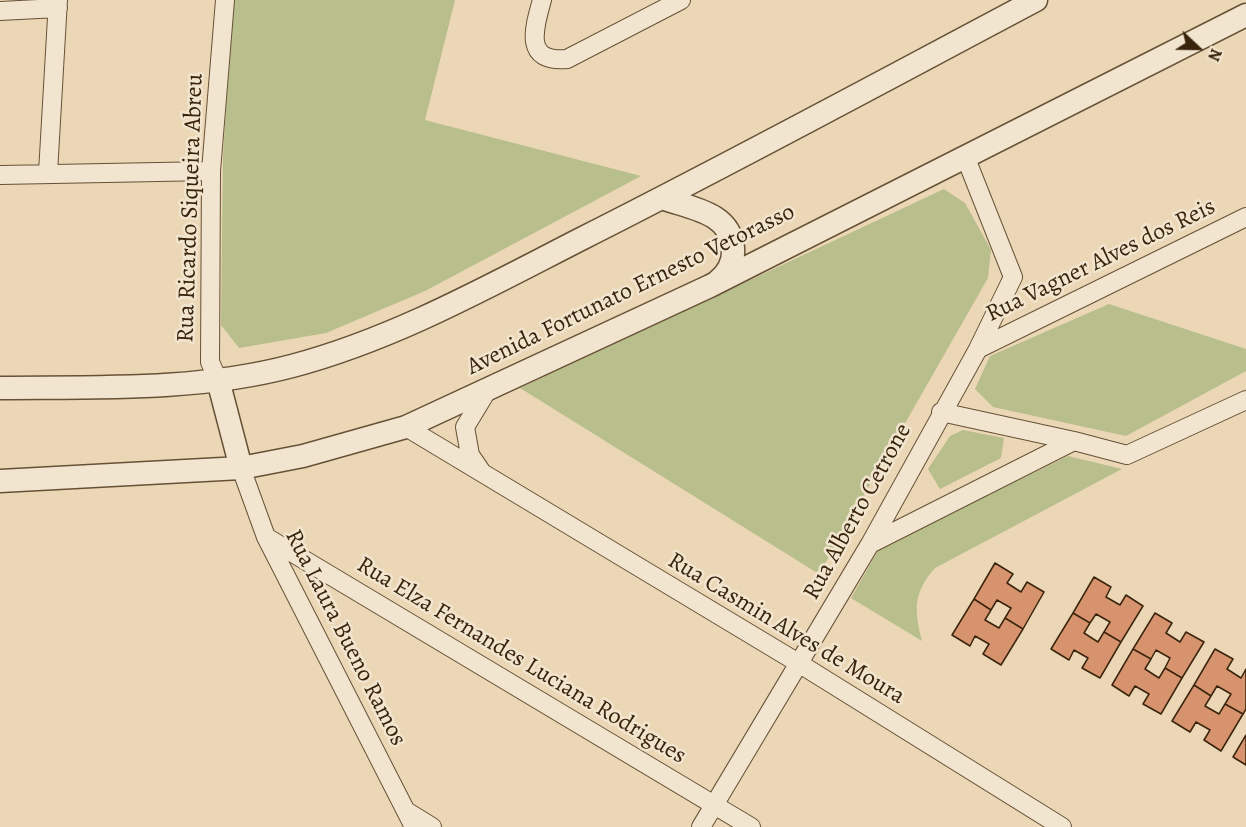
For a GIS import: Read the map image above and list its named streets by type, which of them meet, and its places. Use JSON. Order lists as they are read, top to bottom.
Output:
{
  "streets": {
    "street": [
      "Rua Ricardo Siqueira Abreu",
      "Rua Vagner Alves dos Reis",
      "Avenida Fortunato Ernesto Vetorasso",
      "Rua Alberto Cetrone",
      "Rua Casmin Alves de Moura",
      "Rua Laura Bueno Ramos",
      "Rua Elza Fernandes Luciana Rodrigues"
    ]
  },
  "crossings": [
    ["Rua Vagner Alves dos Reis", "Rua Alberto Cetrone"],
    ["Avenida Fortunato Ernesto Vetorasso", "Rua Alberto Cetrone"],
    ["Avenida Fortunato Ernesto Vetorasso", "Rua Casmin Alves de Moura"],
    ["Avenida Fortunato Ernesto Vetorasso", "Rua Laura Bueno Ramos"],
    ["Rua Alberto Cetrone", "Rua Casmin Alves de Moura"],
    ["Rua Alberto Cetrone", "Rua Elza Fernandes Luciana Rodrigues"],
    ["Rua Laura Bueno Ramos", "Rua Elza Fernandes Luciana Rodrigues"]
  ],
  "north": "right"
}
